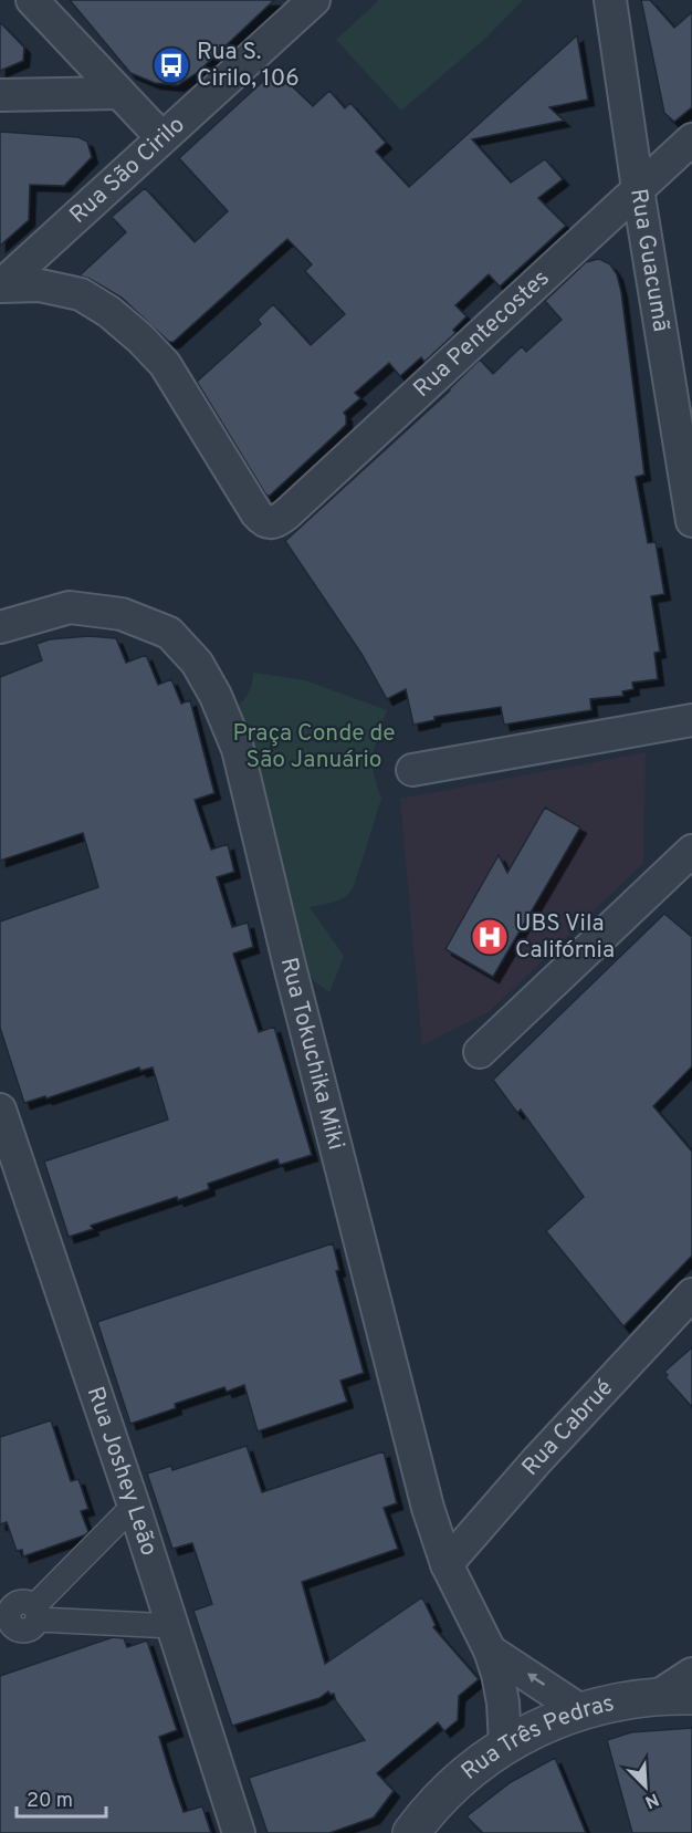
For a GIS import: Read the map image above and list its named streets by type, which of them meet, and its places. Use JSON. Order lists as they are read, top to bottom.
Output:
{
  "streets": {
    "street": [
      "Rua São Cirilo",
      "Rua Guacumã",
      "Rua Pentecostes",
      "Rua Tokuchika Miki",
      "Rua Cabrué",
      "Rua Joshey Leão",
      "Rua Três Pedras"
    ]
  },
  "crossings": [
    ["Rua São Cirilo", "Rua Pentecostes"],
    ["Rua Guacumã", "Rua Pentecostes"],
    ["Rua Tokuchika Miki", "Rua Cabrué"],
    ["Rua Tokuchika Miki", "Rua Três Pedras"]
  ],
  "parks": ["Praça Conde de São Januário"],
  "places": {
    "bus stop": ["Rua S. Cirilo, 106"],
    "hospital": ["UBS Vila Califórnia"]
  },
  "scale_bar": "20 m",
  "north": "bottom right"
}
